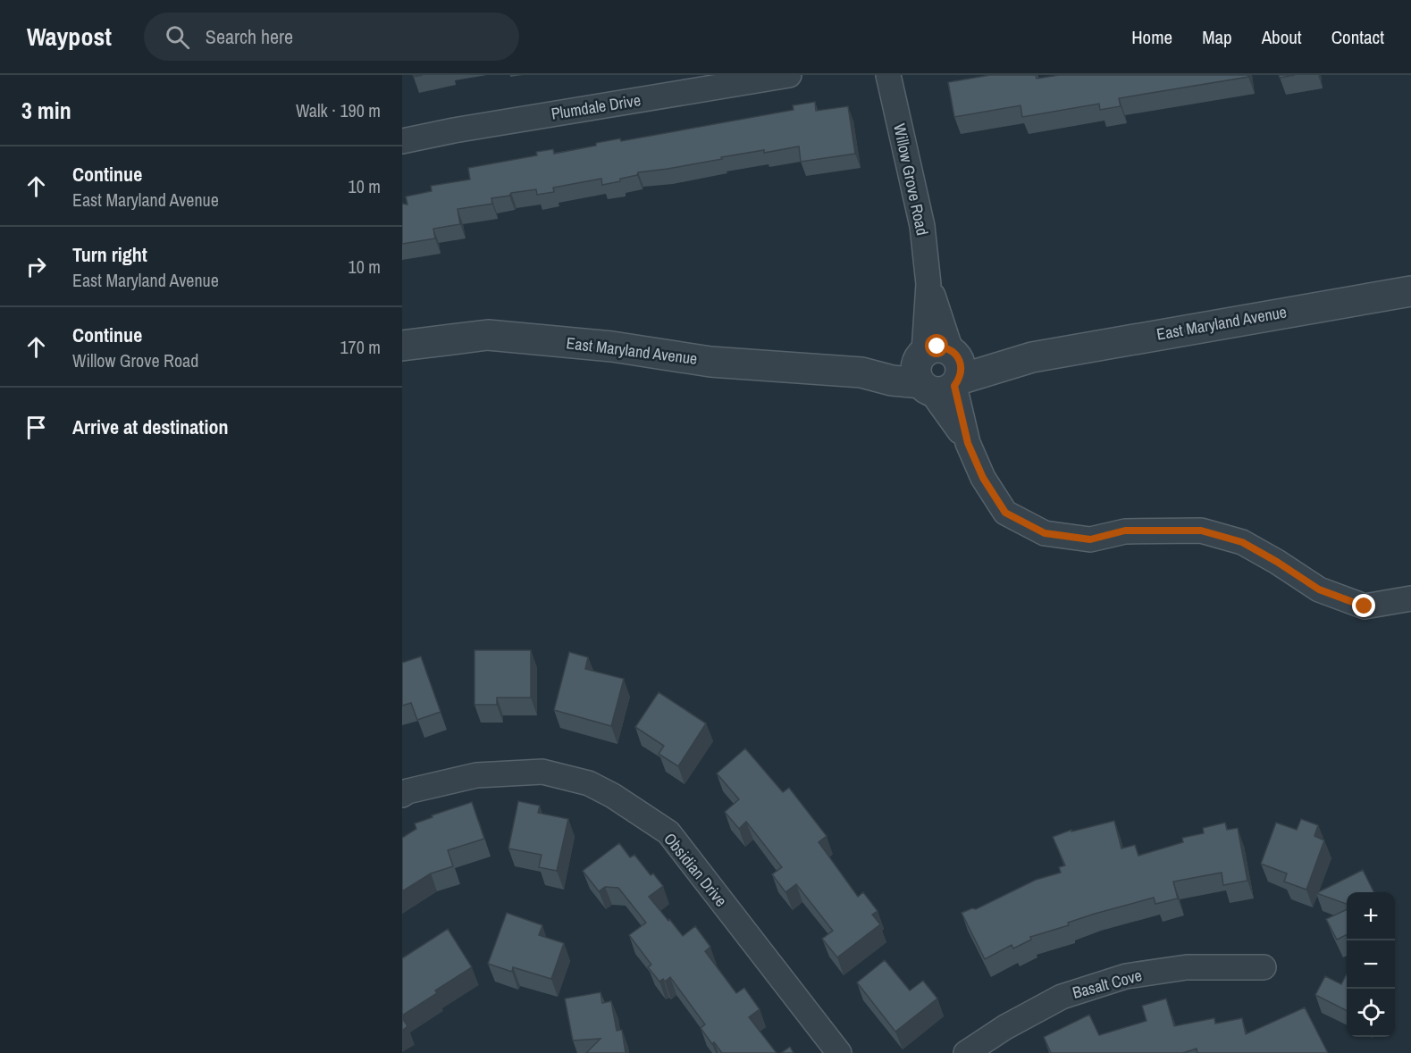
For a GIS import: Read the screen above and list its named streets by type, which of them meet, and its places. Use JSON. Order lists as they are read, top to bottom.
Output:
{
  "streets": {
    "street": [
      "Plumdale Drive",
      "Willow Grove Road",
      "East Maryland Avenue",
      "Obsidian Drive",
      "Basalt Cove"
    ]
  },
  "crossings": [
    ["Willow Grove Road", "East Maryland Avenue"]
  ],
  "page": {
    "header": "Waypost",
    "search": "Search here",
    "nav": [
      "Home",
      "Map",
      "About",
      "Contact"
    ],
    "heading": ["3 min", "Walk · 190 m"],
    "list": [
      ["Continue", "East Maryland Avenue", "10 m"],
      ["Turn right", "East Maryland Avenue", "10 m"],
      ["Continue", "Willow Grove Road", "170 m"],
      "Arrive at destination"
    ],
    "map_buttons": ["+", "−"]
  }
}
